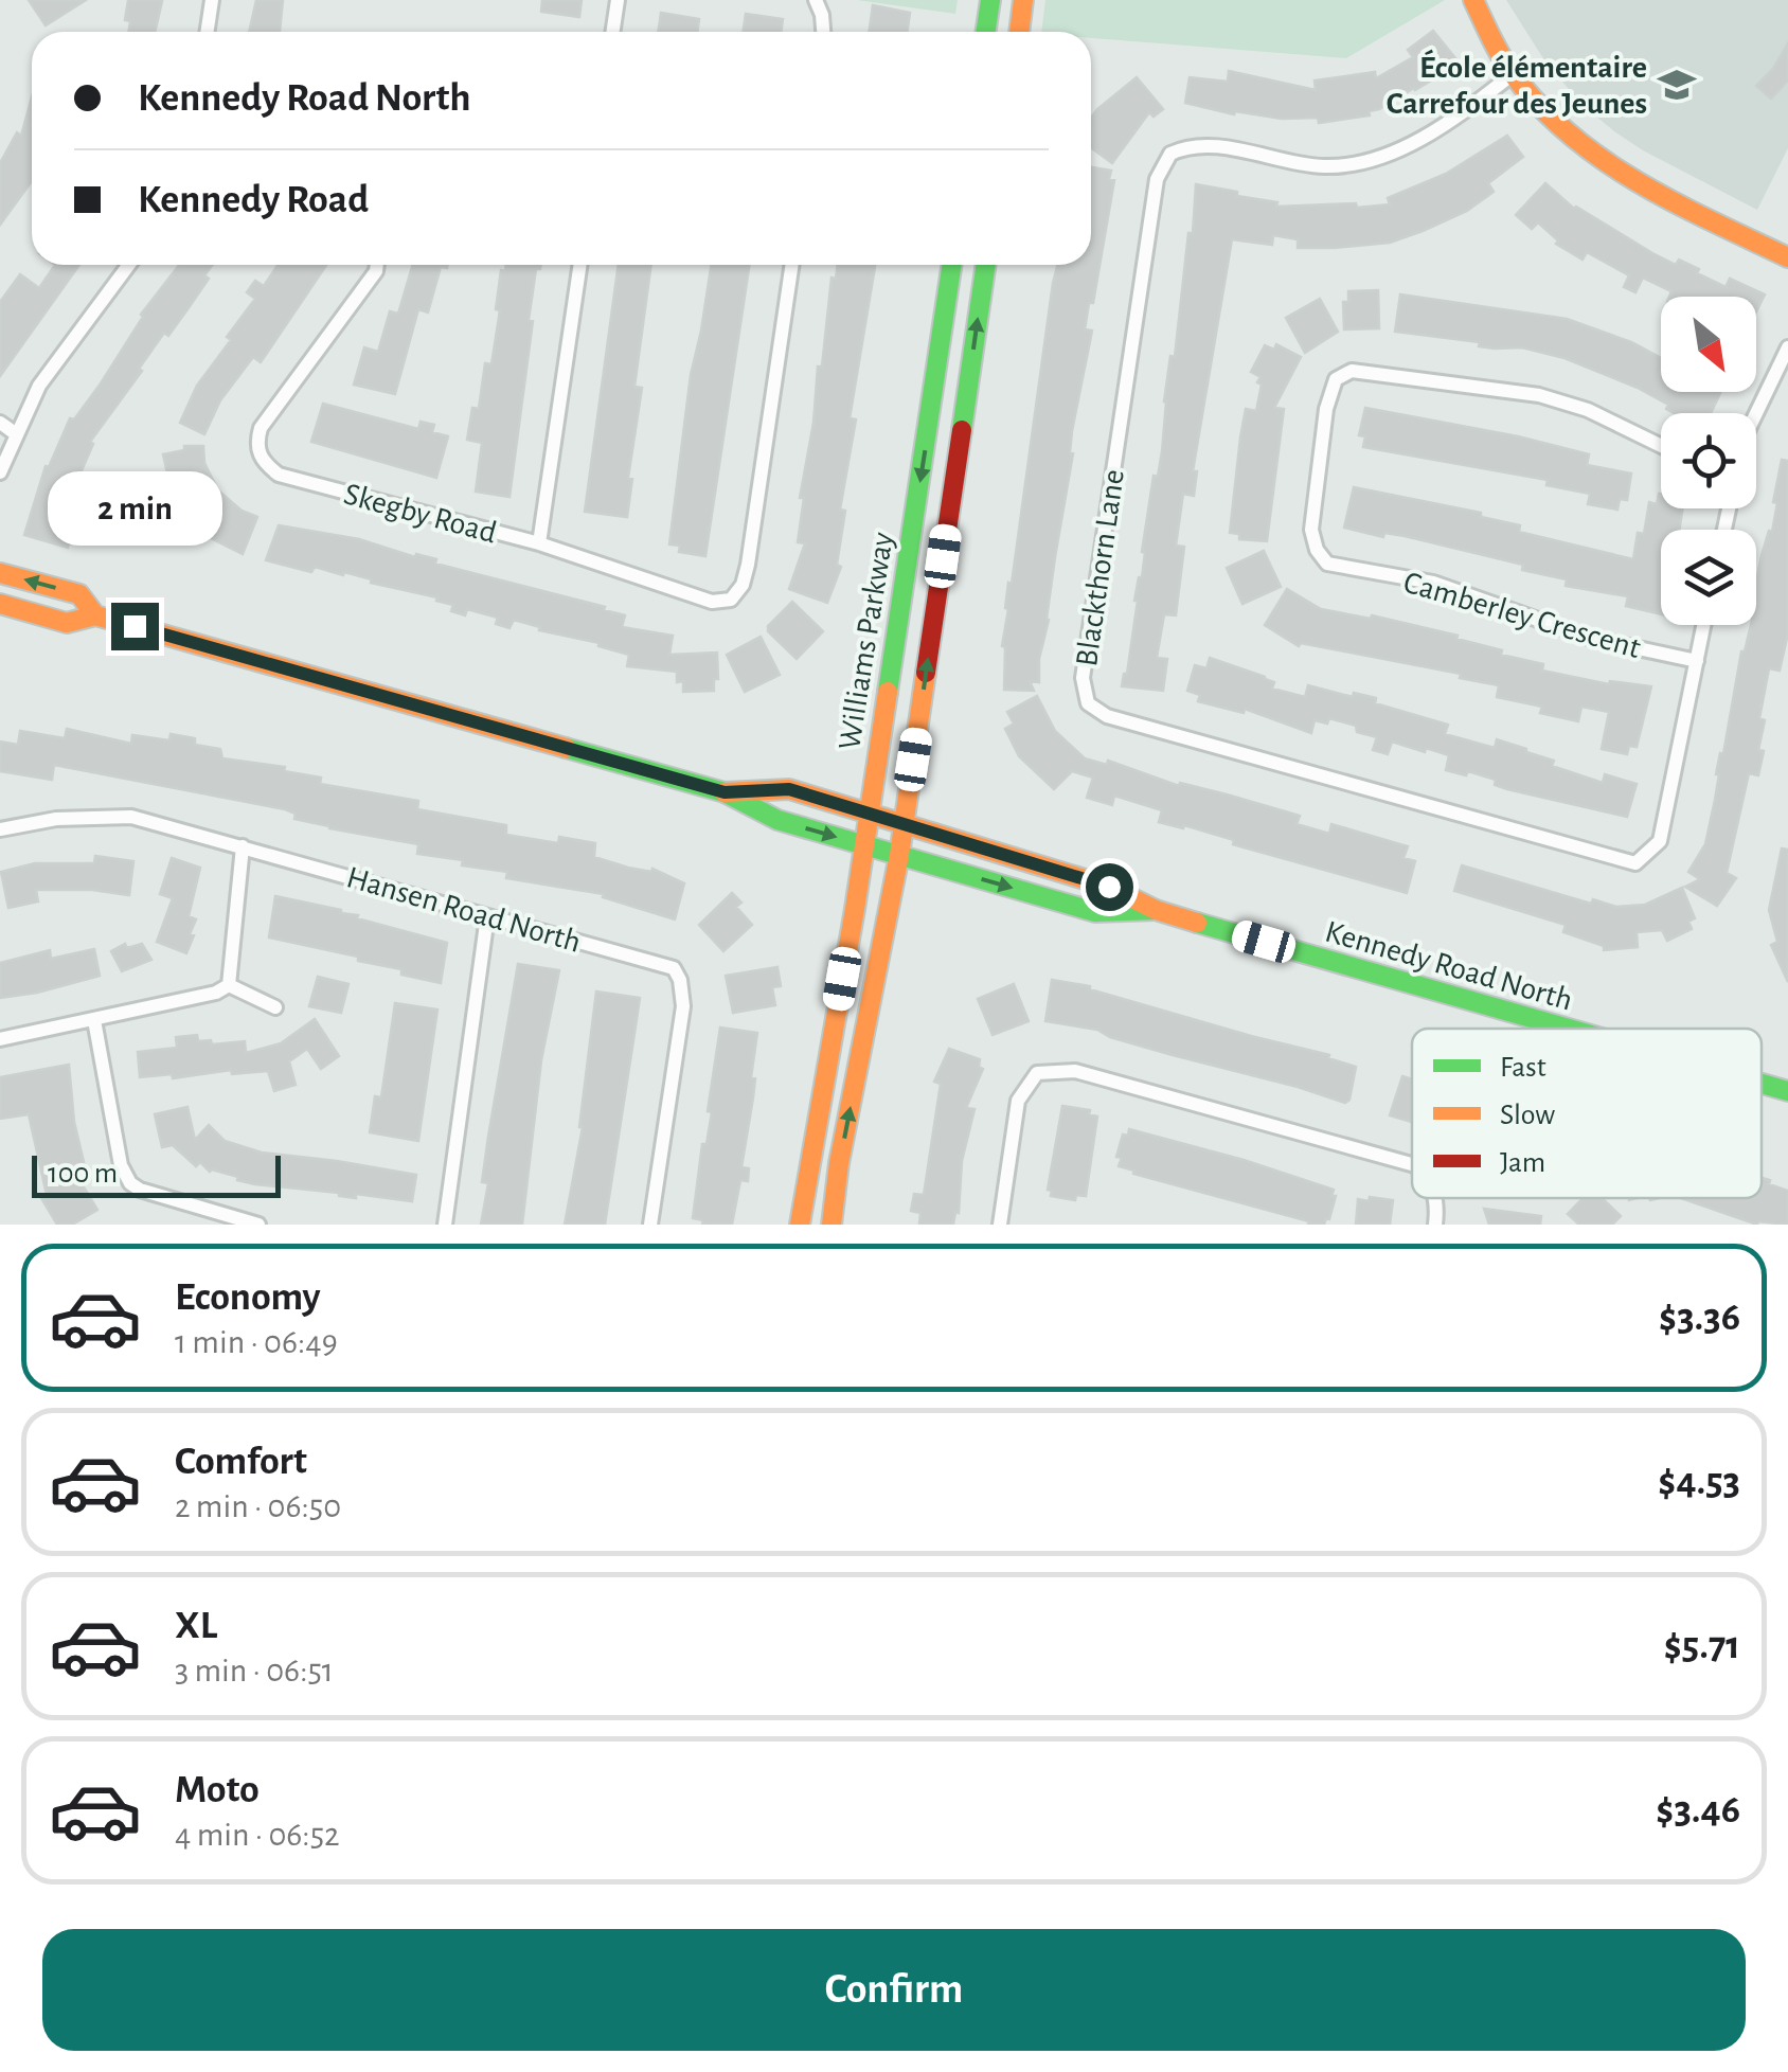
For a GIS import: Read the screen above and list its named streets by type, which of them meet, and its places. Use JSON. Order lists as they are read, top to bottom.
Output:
{
  "streets": {
    "main road": ["Williams Parkway", "Kennedy Road North"],
    "street": [
      "Skegby Road",
      "Blackthorn Lane",
      "Camberley Crescent",
      "Hansen Road North"
    ]
  },
  "crossings": [
    ["Blackthorn Lane", "Camberley Crescent"],
    ["Williams Parkway", "Kennedy Road North"]
  ],
  "places": {
    "school or university": ["École élémentaire Carrefour des Jeunes"]
  },
  "legend": ["Fast", "Slow", "Jam"],
  "scale_bar": "100 m",
  "north": "bottom right",
  "page": {
    "banner": ["Kennedy Road North", "Kennedy Road"],
    "bubble": "2 min",
    "scale": "100 m",
    "list": [
      {
        "name": "Economy",
        "note": "1 min · 06:49",
        "value": "$3.36"
      },
      {
        "name": "Comfort",
        "note": "2 min · 06:50",
        "value": "$4.53"
      },
      {
        "name": "XL",
        "note": "3 min · 06:51",
        "value": "$5.71"
      },
      {
        "name": "Moto",
        "note": "4 min · 06:52",
        "value": "$3.46"
      }
    ],
    "buttons": "Confirm"
  }
}
